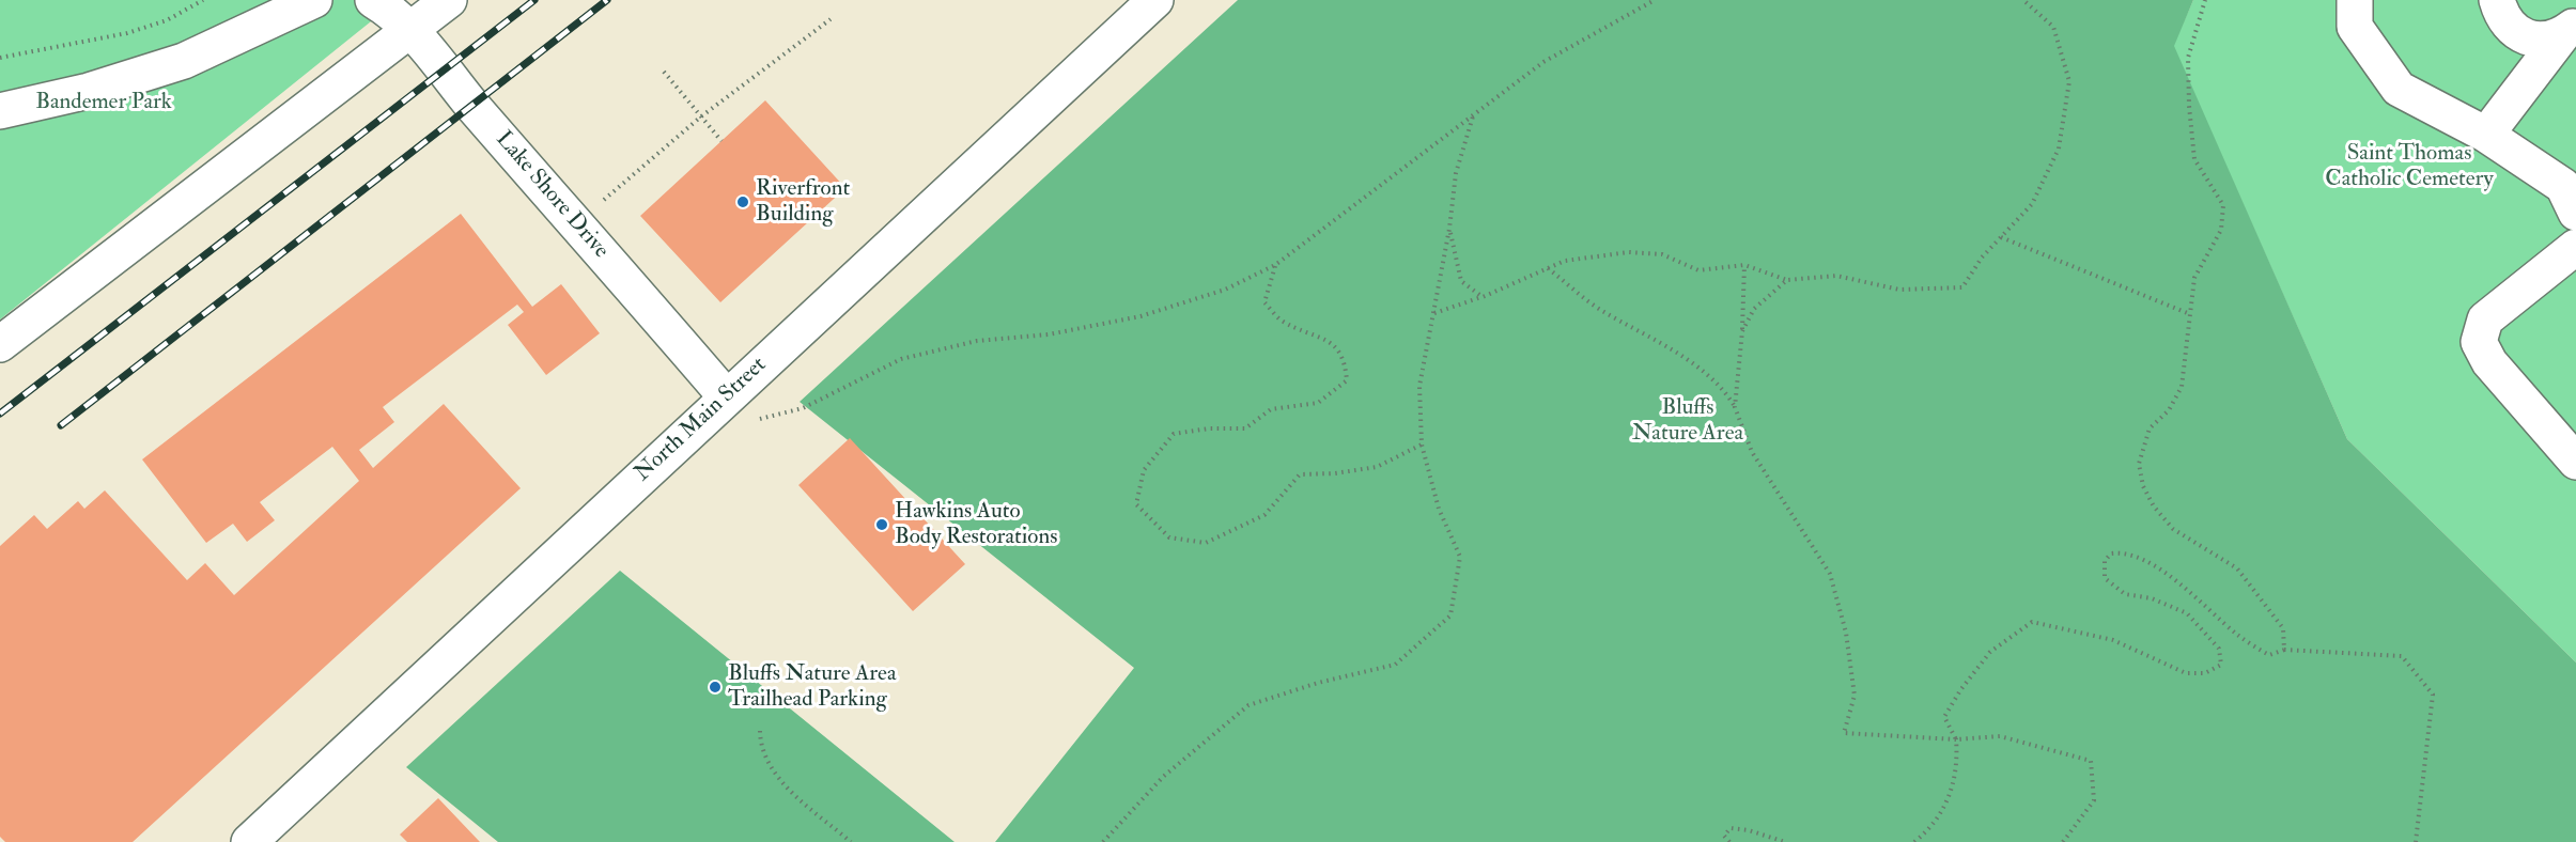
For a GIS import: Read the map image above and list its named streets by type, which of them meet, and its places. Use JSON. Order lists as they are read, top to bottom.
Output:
{
  "streets": {
    "main road": ["Lake Shore Drive", "North Main Street"]
  },
  "crossings": [
    ["Lake Shore Drive", "North Main Street"]
  ],
  "parks": ["Bandemer Park", "Saint Thomas Catholic Cemetery", "Bluffs Nature Area"],
  "places": ["Riverfront Building", "Hawkins Auto Body Restorations", "Bluffs Nature Area Trailhead Parking"]
}
